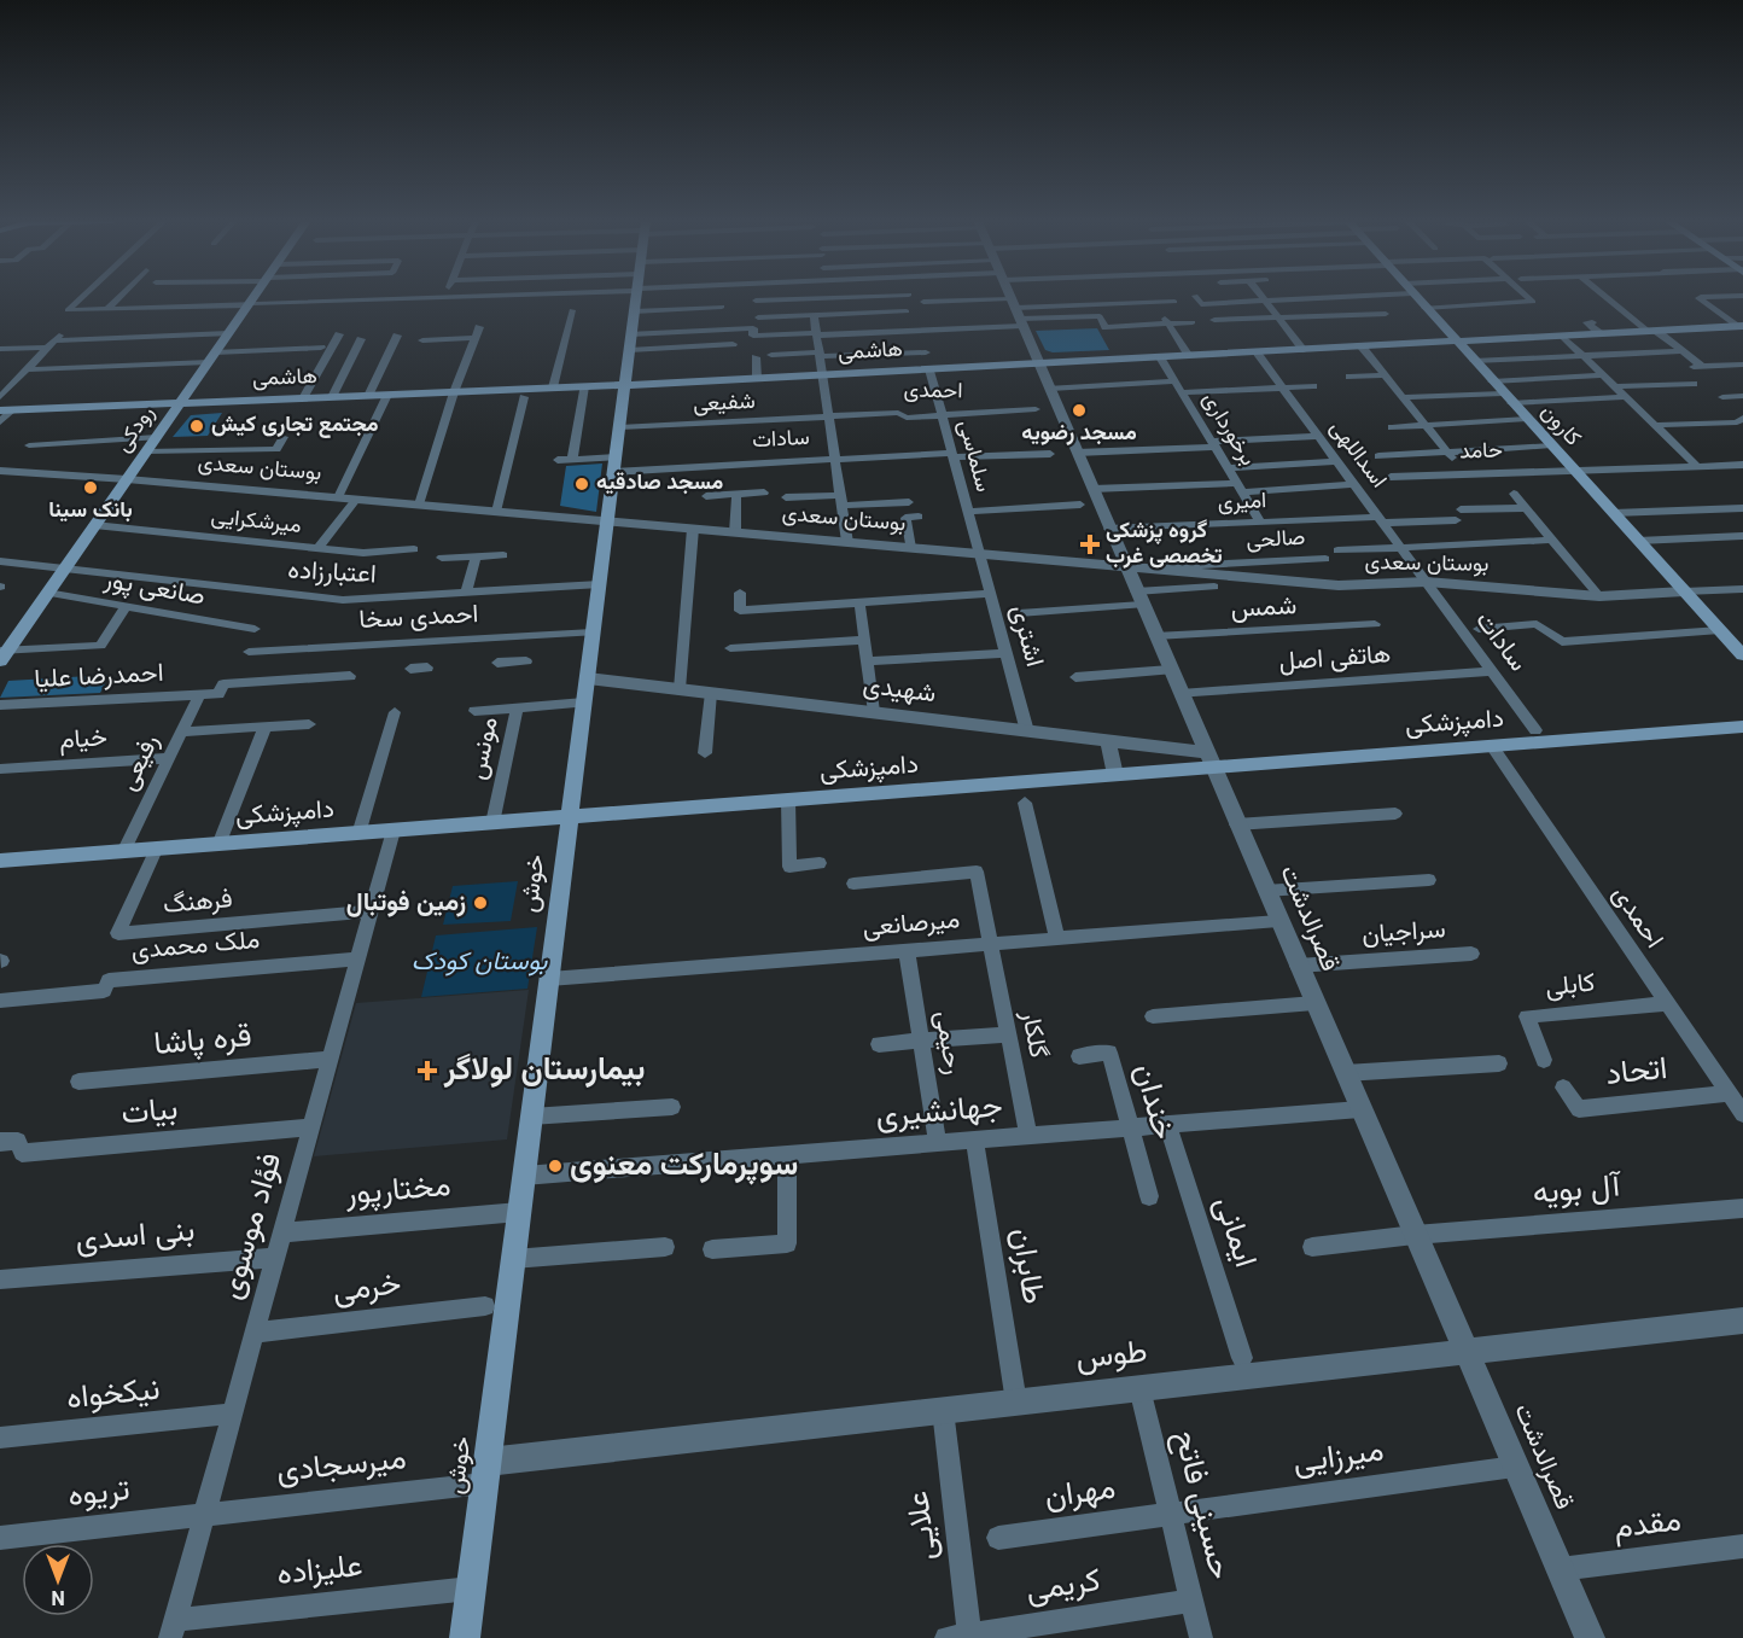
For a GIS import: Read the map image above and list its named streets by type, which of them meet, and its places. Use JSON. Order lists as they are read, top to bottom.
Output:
{
  "streets": {
    "main road": [
      "هاشمی",
      "کارون",
      "رودکی",
      "دامپزشکی",
      "خوش"
    ],
    "street": [
      "احمدی",
      "شفیعی",
      "برخورداری",
      "سادات",
      "حامد",
      "اسداللهی",
      "سلماسی",
      "بوستان سعدی",
      "امیری",
      "میرشکرایی",
      "صالحی",
      "اعتبارزاده",
      "صانعی پور",
      "شمس",
      "احمدی سخا",
      "اشتری",
      "هاتفی اصل",
      "احمدرضا علیا",
      "شهیدی",
      "خیام",
      "مونس",
      "رفیعی",
      "فرهنگ",
      "قصرالدشت",
      "میرصانعی",
      "سراجیان",
      "ملک محمدی",
      "کابلی",
      "گلکار",
      "قره پاشا",
      "رحیمی",
      "اتحاد",
      "خندان",
      "بیات",
      "جهانشیری",
      "مختارپور",
      "آل بویه",
      "فؤاد موسوی",
      "ایمانی",
      "بنی اسدی",
      "طابران",
      "خرمی",
      "طوس",
      "نیکخواه",
      "میرزایی",
      "میرسجادی",
      "تریوه",
      "مهران",
      "حسینی فاتح",
      "علایی",
      "مقدم",
      "علیزاده",
      "کریمی"
    ]
  },
  "crossings": [
    ["هاشمی", "کارون"],
    ["هاشمی", "رودکی"],
    ["هاشمی", "برخورداری"],
    ["هاشمی", "اسداللهی"],
    ["هاشمی", "سلماسی"],
    ["هاشمی", "خوش"],
    ["هاشمی", "قصرالدشت"],
    ["احمدی", "شفیعی"],
    ["احمدی", "سلماسی"],
    ["احمدی", "دامپزشکی"],
    ["احمدی", "کابلی"],
    ["احمدی", "اتحاد"],
    ["شفیعی", "خوش"],
    ["کارون", "حامد"],
    ["کارون", "بوستان سعدی"],
    ["رودکی", "بوستان سعدی"],
    ["رودکی", "میرشکرایی"],
    ["رودکی", "اعتبارزاده"],
    ["رودکی", "صانعی پور"],
    ["برخورداری", "امیری"],
    ["سادات", "اسداللهی"],
    ["سادات", "سلماسی"],
    ["سادات", "بوستان سعدی"],
    ["سادات", "هاتفی اصل"],
    ["سادات", "دامپزشکی"],
    ["سادات", "خوش"],
    ["اسداللهی", "بوستان سعدی"],
    ["اسداللهی", "امیری"],
    ["سلماسی", "بوستان سعدی"],
    ["سلماسی", "اشتری"],
    ["بوستان سعدی", "صالحی"],
    ["بوستان سعدی", "اشتری"],
    ["بوستان سعدی", "خوش"],
    ["بوستان سعدی", "قصرالدشت"],
    ["امیری", "قصرالدشت"],
    ["اعتبارزاده", "خوش"],
    ["شمس", "قصرالدشت"],
    ["احمدی سخا", "خوش"],
    ["اشتری", "شهیدی"],
    ["هاتفی اصل", "قصرالدشت"],
    ["احمدرضا علیا", "رفیعی"],
    ["شهیدی", "دامپزشکی"],
    ["شهیدی", "خوش"],
    ["شهیدی", "قصرالدشت"],
    ["دامپزشکی", "مونس"],
    ["دامپزشکی", "رفیعی"],
    ["دامپزشکی", "خوش"],
    ["دامپزشکی", "فرهنگ"],
    ["دامپزشکی", "قصرالدشت"],
    ["دامپزشکی", "فؤاد موسوی"],
    ["خیام", "رفیعی"],
    ["مونس", "خوش"],
    ["خوش", "میرصانعی"],
    ["خوش", "جهانشیری"],
    ["خوش", "مختارپور"],
    ["خوش", "طوس"],
    ["خوش", "میرسجادی"],
    ["خوش", "علیزاده"],
    ["فرهنگ", "فؤاد موسوی"],
    ["قصرالدشت", "میرصانعی"],
    ["قصرالدشت", "سراجیان"],
    ["قصرالدشت", "جهانشیری"],
    ["قصرالدشت", "آل بویه"],
    ["قصرالدشت", "طوس"],
    ["قصرالدشت", "میرزایی"],
    ["قصرالدشت", "مقدم"],
    ["میرصانعی", "گلکار"],
    ["میرصانعی", "رحیمی"],
    ["ملک محمدی", "فؤاد موسوی"],
    ["گلکار", "جهانشیری"],
    ["قره پاشا", "فؤاد موسوی"],
    ["رحیمی", "جهانشیری"],
    ["خندان", "جهانشیری"],
    ["بیات", "فؤاد موسوی"],
    ["جهانشیری", "ایمانی"],
    ["جهانشیری", "طابران"],
    ["مختارپور", "فؤاد موسوی"],
    ["فؤاد موسوی", "بنی اسدی"],
    ["فؤاد موسوی", "خرمی"],
    ["فؤاد موسوی", "نیکخواه"],
    ["فؤاد موسوی", "میرسجادی"],
    ["فؤاد موسوی", "تریوه"],
    ["فؤاد موسوی", "علیزاده"],
    ["طابران", "طوس"],
    ["طوس", "میرسجادی"],
    ["طوس", "حسینی فاتح"],
    ["طوس", "علایی"],
    ["میرزایی", "مهران"],
    ["میرزایی", "حسینی فاتح"],
    ["میرسجادی", "تریوه"],
    ["مهران", "حسینی فاتح"],
    ["حسینی فاتح", "کریمی"],
    ["علایی", "کریمی"]
  ],
  "parks": ["بوستان کودک"],
  "places": {
    "other": [
      "مسجد رضویه",
      "مجتمع تجاری کیش",
      "مسجد صادقیه",
      "بانک سینا",
      "زمین فوتبال",
      "سوپرمارکت معنوی"
    ],
    "health": ["گروه پزشکی تخصصی غرب", "بیمارستان لولاگر"]
  },
  "north": "bottom"
}
